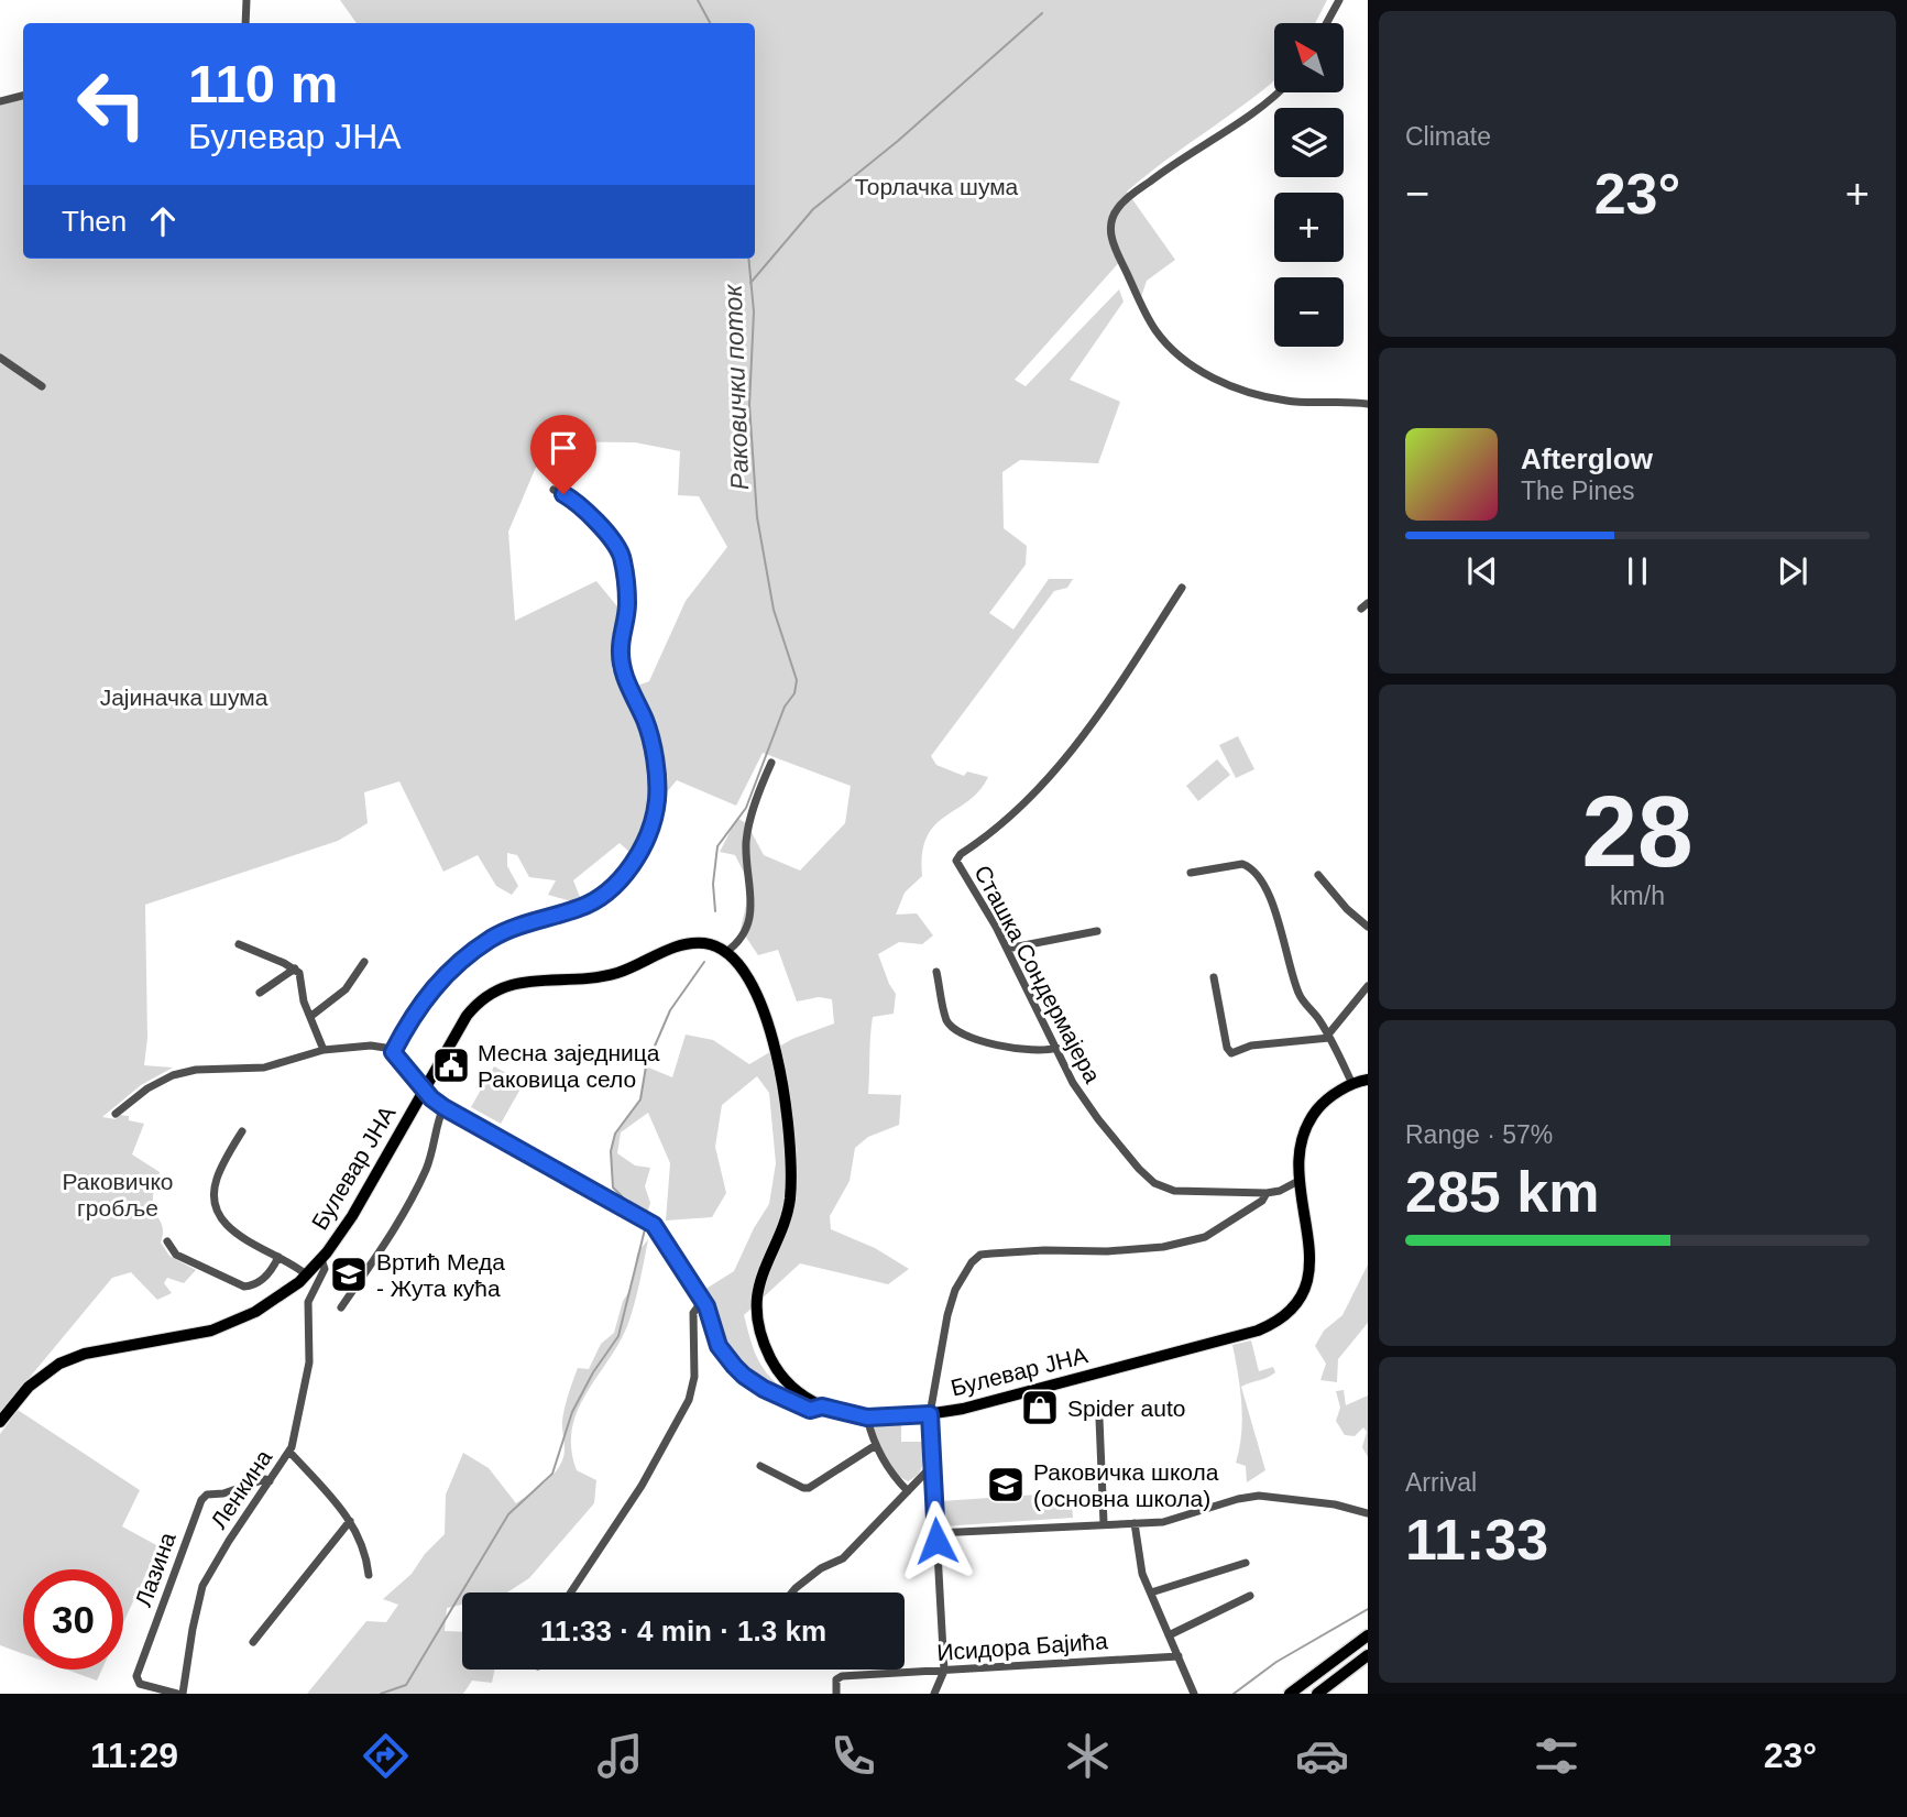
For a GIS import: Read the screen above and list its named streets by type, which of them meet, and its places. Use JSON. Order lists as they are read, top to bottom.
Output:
{
  "streets": {
    "main road": ["Булевар ЈНА"],
    "street": [
      "Сташка Сондермајера",
      "Ленкина",
      "Лазина",
      "Исидора Бајића"
    ]
  },
  "crossings": [
    ["Булевар ЈНА", "Ленкина"],
    ["Ленкина", "Лазина"]
  ],
  "water": ["Раковички поток"],
  "parks": ["Торлачка шума", "Јајиначка шума", "Раковичко гробље"],
  "places": {
    "public building": ["Месна заједница Раковица село"],
    "school or university": ["Вртић Меда - Жута кућа", "Раковичка школа (основна школа)"],
    "shop": ["Spider auto"]
  },
  "north": "top left",
  "page": {
    "tile": [
      "Climate",
      ["28", "km/h"],
      ["Range · 57%", "285 km"],
      ["Arrival", "11:33"]
    ],
    "map_buttons": ["+", "−"],
    "turn": ["110 m", "Булевар ЈНА"],
    "heat": ["−", "23°", "+"],
    "then": "Then",
    "song": ["Afterglow", "The Pines"],
    "limit": "30",
    "trip": "11:33 · 4 min · 1.3 km",
    "tabs": ["11:29", "23°"]
  }
}
